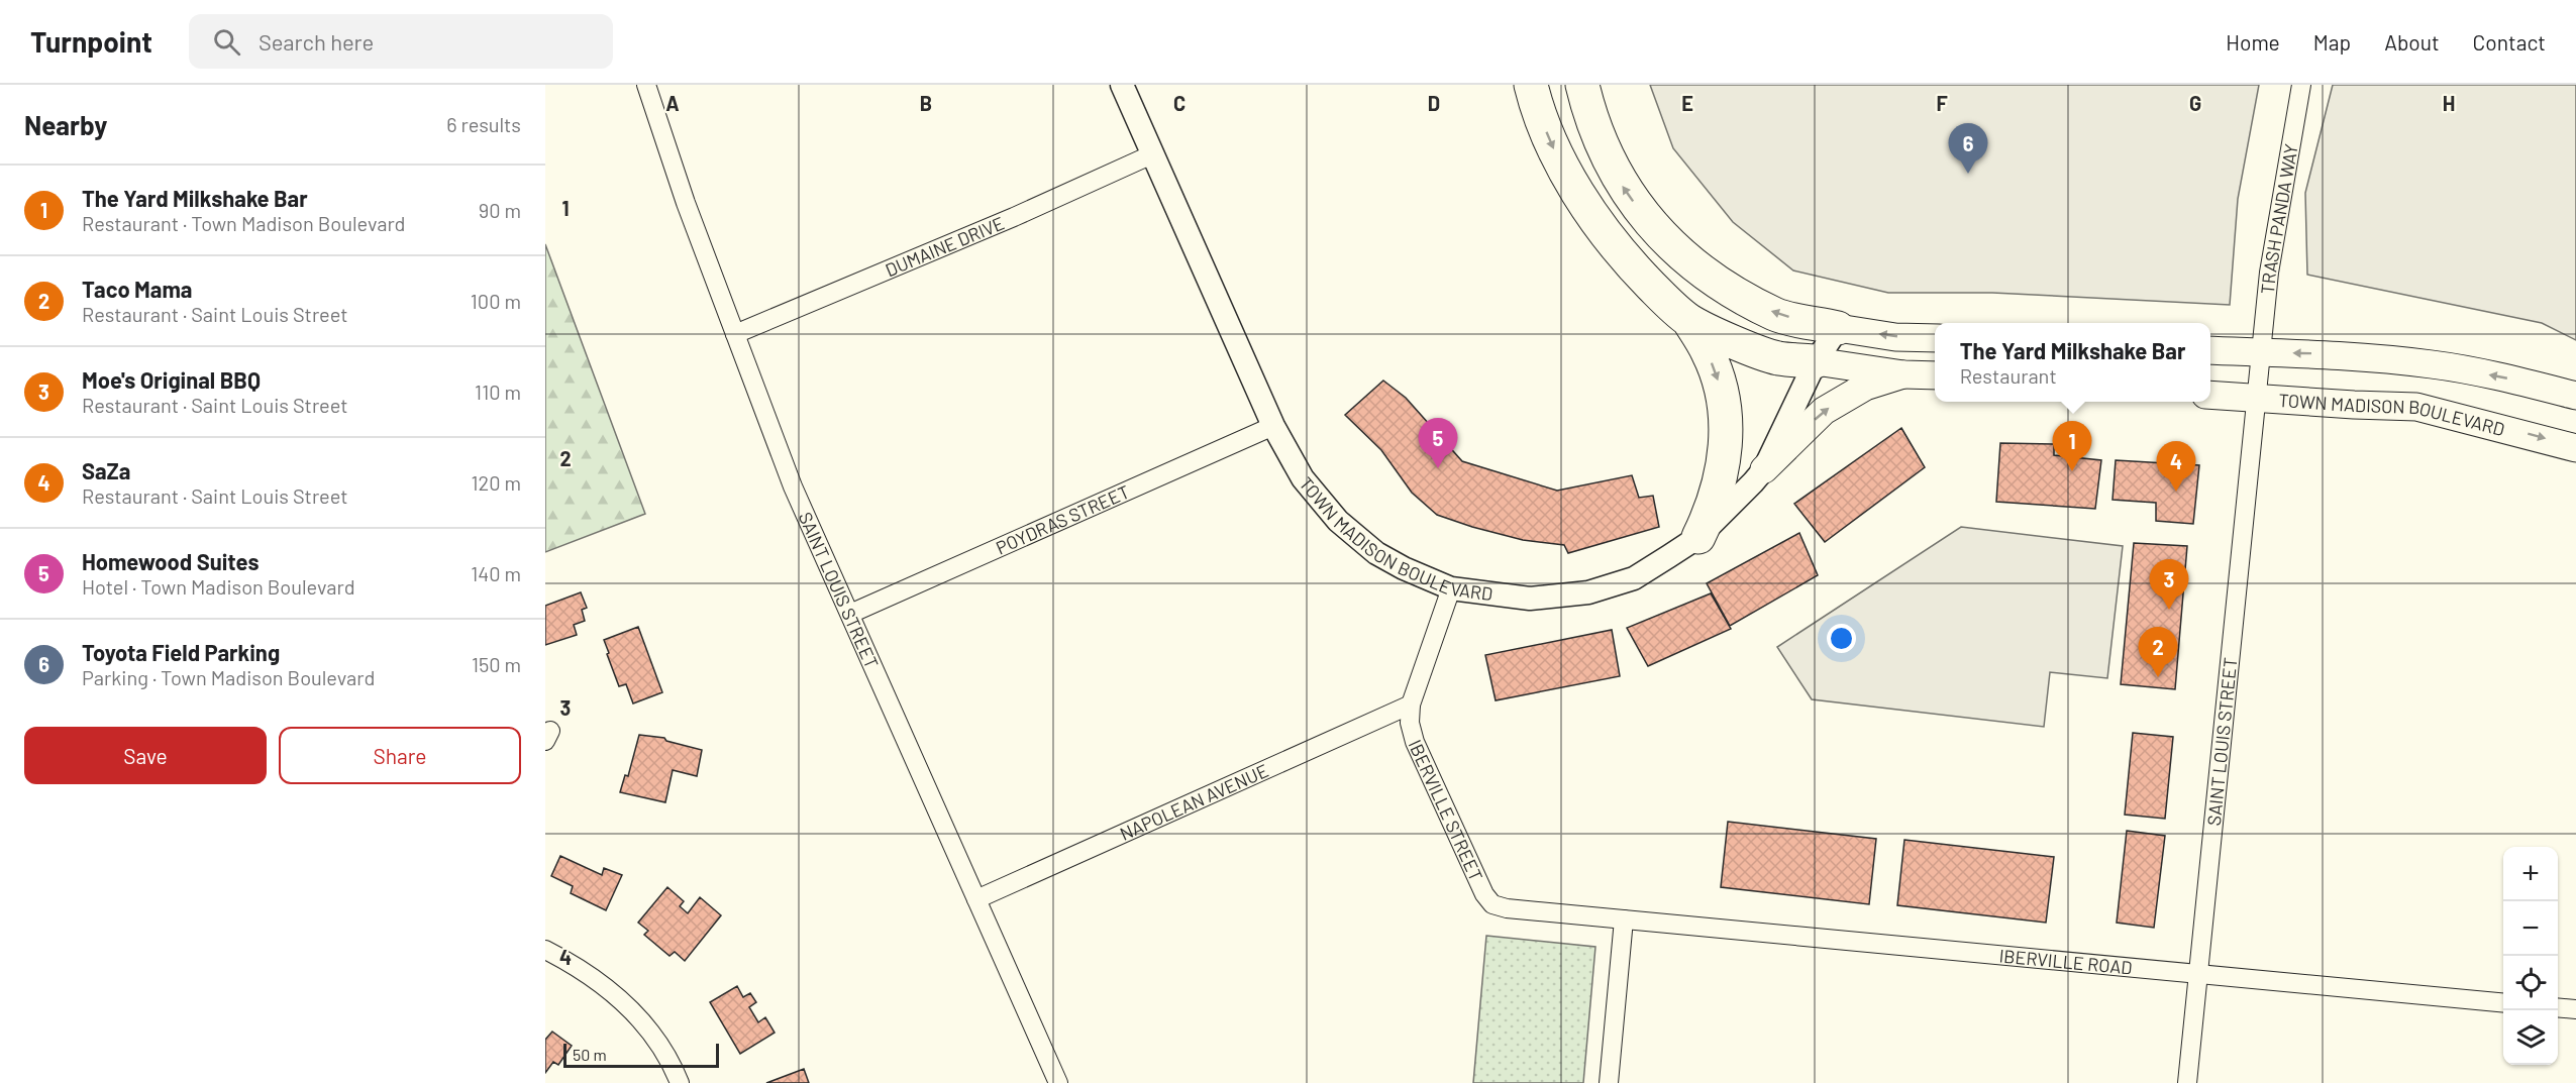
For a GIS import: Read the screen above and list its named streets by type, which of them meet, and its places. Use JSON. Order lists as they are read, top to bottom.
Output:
{
  "streets": {
    "main road": ["TOWN MADISON BOULEVARD"],
    "street": [
      "TRASH PANDA WAY",
      "DUMAINE DRIVE",
      "POYDRAS STREET",
      "SAINT LOUIS STREET",
      "NAPOLEAN AVENUE",
      "IBERVILLE STREET",
      "IBERVILLE ROAD"
    ]
  },
  "crossings": [
    ["TRASH PANDA WAY", "TOWN MADISON BOULEVARD"],
    ["TRASH PANDA WAY", "SAINT LOUIS STREET"],
    ["DUMAINE DRIVE", "TOWN MADISON BOULEVARD"],
    ["DUMAINE DRIVE", "SAINT LOUIS STREET"],
    ["TOWN MADISON BOULEVARD", "POYDRAS STREET"],
    ["TOWN MADISON BOULEVARD", "SAINT LOUIS STREET"],
    ["TOWN MADISON BOULEVARD", "IBERVILLE STREET"],
    ["POYDRAS STREET", "SAINT LOUIS STREET"],
    ["SAINT LOUIS STREET", "NAPOLEAN AVENUE"],
    ["SAINT LOUIS STREET", "IBERVILLE ROAD"],
    ["NAPOLEAN AVENUE", "IBERVILLE STREET"],
    ["IBERVILLE STREET", "IBERVILLE ROAD"]
  ],
  "scale_bar": "50 m",
  "page": {
    "header": "Turnpoint",
    "search": "Search here",
    "nav": [
      "Home",
      "Map",
      "About",
      "Contact"
    ],
    "heading": ["Nearby", "6 results"],
    "pins": [
      "6",
      "5",
      "1",
      "4",
      "3",
      "2"
    ],
    "list": [
      {
        "mark": "1",
        "name": "The Yard Milkshake Bar",
        "note": "Restaurant · Town Madison Boulevard",
        "value": "90 m"
      },
      {
        "mark": "2",
        "name": "Taco Mama",
        "note": "Restaurant · Saint Louis Street",
        "value": "100 m"
      },
      {
        "mark": "3",
        "name": "Moe's Original BBQ",
        "note": "Restaurant · Saint Louis Street",
        "value": "110 m"
      },
      {
        "mark": "4",
        "name": "SaZa",
        "note": "Restaurant · Saint Louis Street",
        "value": "120 m"
      },
      {
        "mark": "5",
        "name": "Homewood Suites",
        "note": "Hotel · Town Madison Boulevard",
        "value": "140 m"
      },
      {
        "mark": "6",
        "name": "Toyota Field Parking",
        "note": "Parking · Town Madison Boulevard",
        "value": "150 m"
      }
    ],
    "popup": ["The Yard Milkshake Bar", "Restaurant"],
    "buttons": ["Save", "Share"],
    "map_buttons": ["+", "−"],
    "scale": "50 m"
  },
  "grid": {
    "columns": [
      "A",
      "B",
      "C",
      "D",
      "E",
      "F",
      "G",
      "H"
    ],
    "rows": [
      "1",
      "2",
      "3",
      "4"
    ]
  }
}
